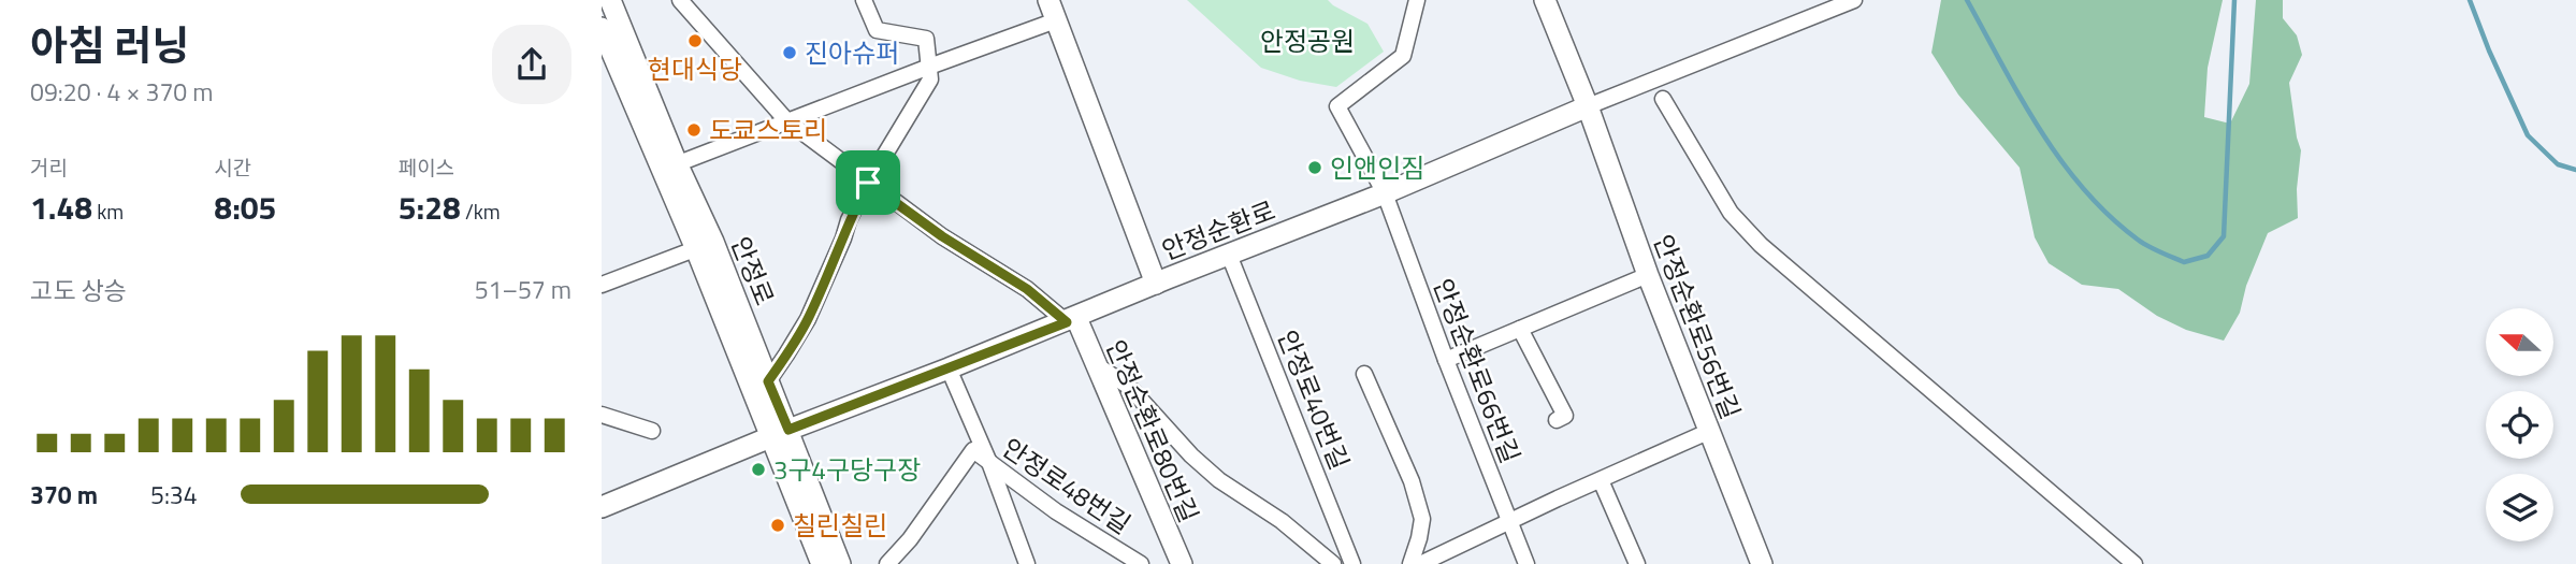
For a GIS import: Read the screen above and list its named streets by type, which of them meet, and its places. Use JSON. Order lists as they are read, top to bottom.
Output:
{
  "streets": {
    "street": [
      "안정순환로",
      "안정로",
      "안정순환로56번길",
      "안정순환로66번길",
      "안정로40번길",
      "안정순환로80번길",
      "안정로48번길"
    ]
  },
  "crossings": [
    ["안정순환로", "안정로"],
    ["안정순환로", "안정순환로56번길"],
    ["안정순환로", "안정순환로66번길"],
    ["안정순환로", "안정로40번길"],
    ["안정순환로", "안정순환로80번길"]
  ],
  "parks": ["안정공원"],
  "places": [
    "현대식당",
    "진아슈퍼",
    "도쿄스토리",
    "인앤인짐",
    "3구4구당구장",
    "칠린칠린"
  ],
  "north": "left",
  "page": {
    "heading": ["아침 러닝", "09:20 · 4 × 370 m"],
    "stats": [
      ["거리", "1.48 km"],
      ["시간", "8:05"],
      ["페이스", "5:28 /km"]
    ],
    "chart": ["고도 상승", "51–57 m"],
    "list": [
      {
        "name": "370 m",
        "note": "5:34"
      }
    ]
  }
}
